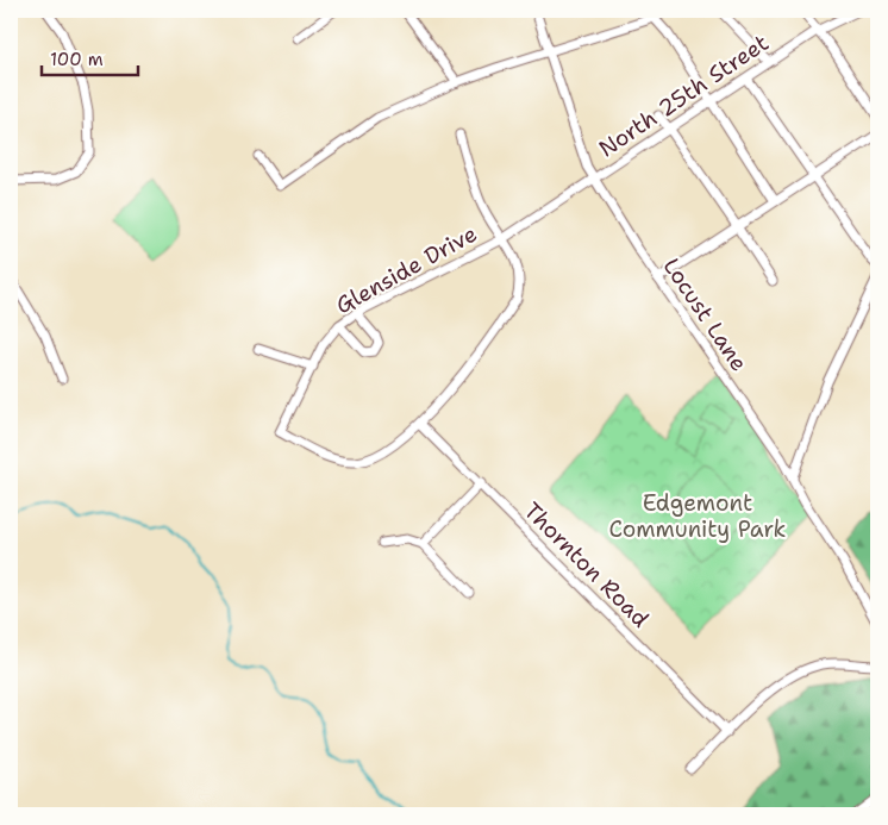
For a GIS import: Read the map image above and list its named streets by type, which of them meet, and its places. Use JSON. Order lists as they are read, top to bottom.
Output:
{
  "streets": {
    "street": [
      "North 25th Street",
      "Glenside Drive",
      "Locust Lane",
      "Thornton Road"
    ]
  },
  "crossings": [
    ["North 25th Street", "Glenside Drive"],
    ["North 25th Street", "Locust Lane"],
    ["Glenside Drive", "Locust Lane"],
    ["Glenside Drive", "Thornton Road"]
  ],
  "parks": ["Edgemont Community Park"],
  "scale_bar": "100 m"
}
